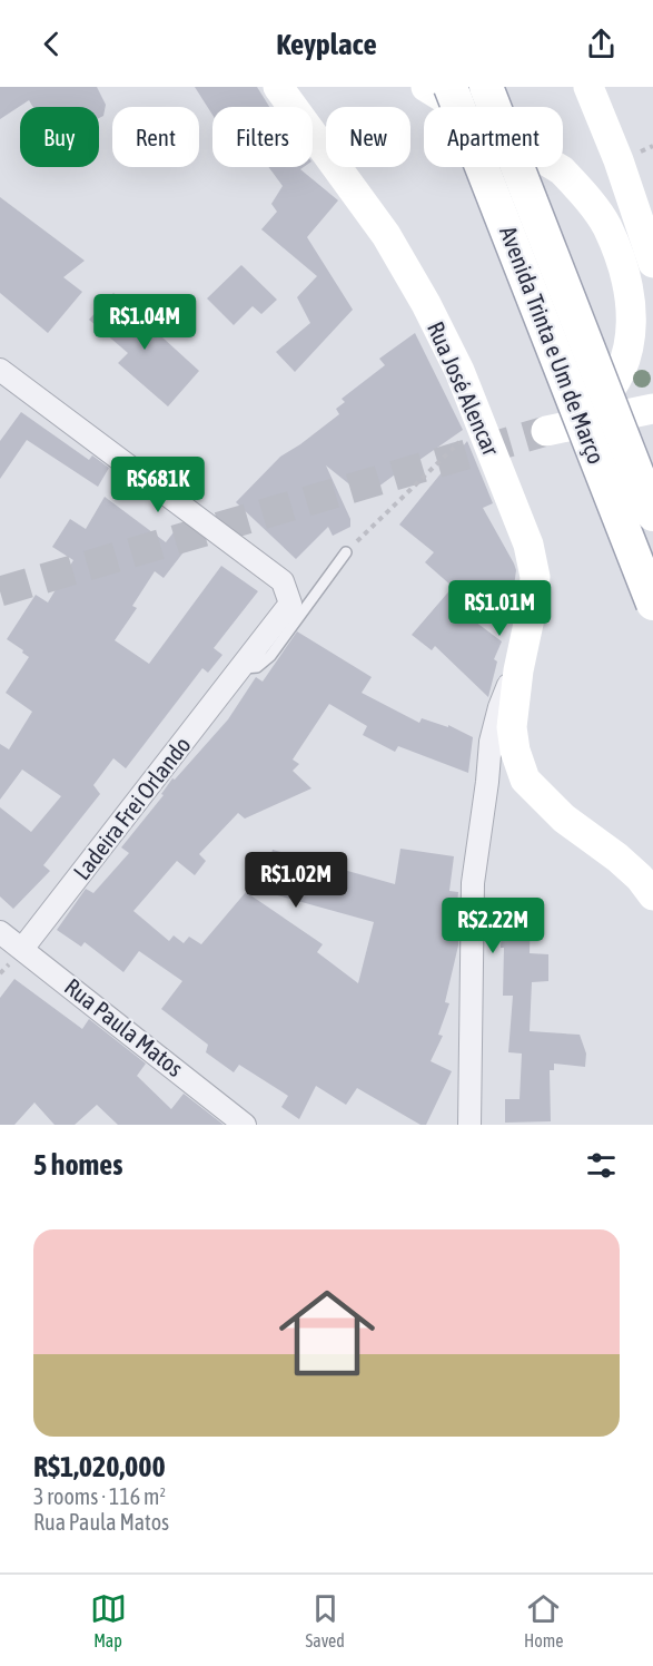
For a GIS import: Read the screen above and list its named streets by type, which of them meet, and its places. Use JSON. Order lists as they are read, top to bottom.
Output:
{
  "streets": {
    "main road": ["Avenida Trinta e Um de Março"],
    "street": ["Rua José Alencar", "Ladeira Frei Orlando", "Rua Paula Matos"]
  },
  "crossings": [
    ["Ladeira Frei Orlando", "Rua Paula Matos"]
  ],
  "page": {
    "header": "Keyplace",
    "chip": [
      "Buy",
      "Rent",
      "Filters",
      "New",
      "Apartment"
    ],
    "price": [
      "R$1.04M",
      "R$681K",
      "R$1.01M",
      "R$1.02M",
      "R$2.22M"
    ],
    "heading": "5 homes",
    "list": [
      {
        "name": "R$1,020,000",
        "note": "3 rooms · 116 m² · Rua Paula Matos"
      }
    ],
    "tabs": ["Map", "Saved", "Home"]
  }
}
